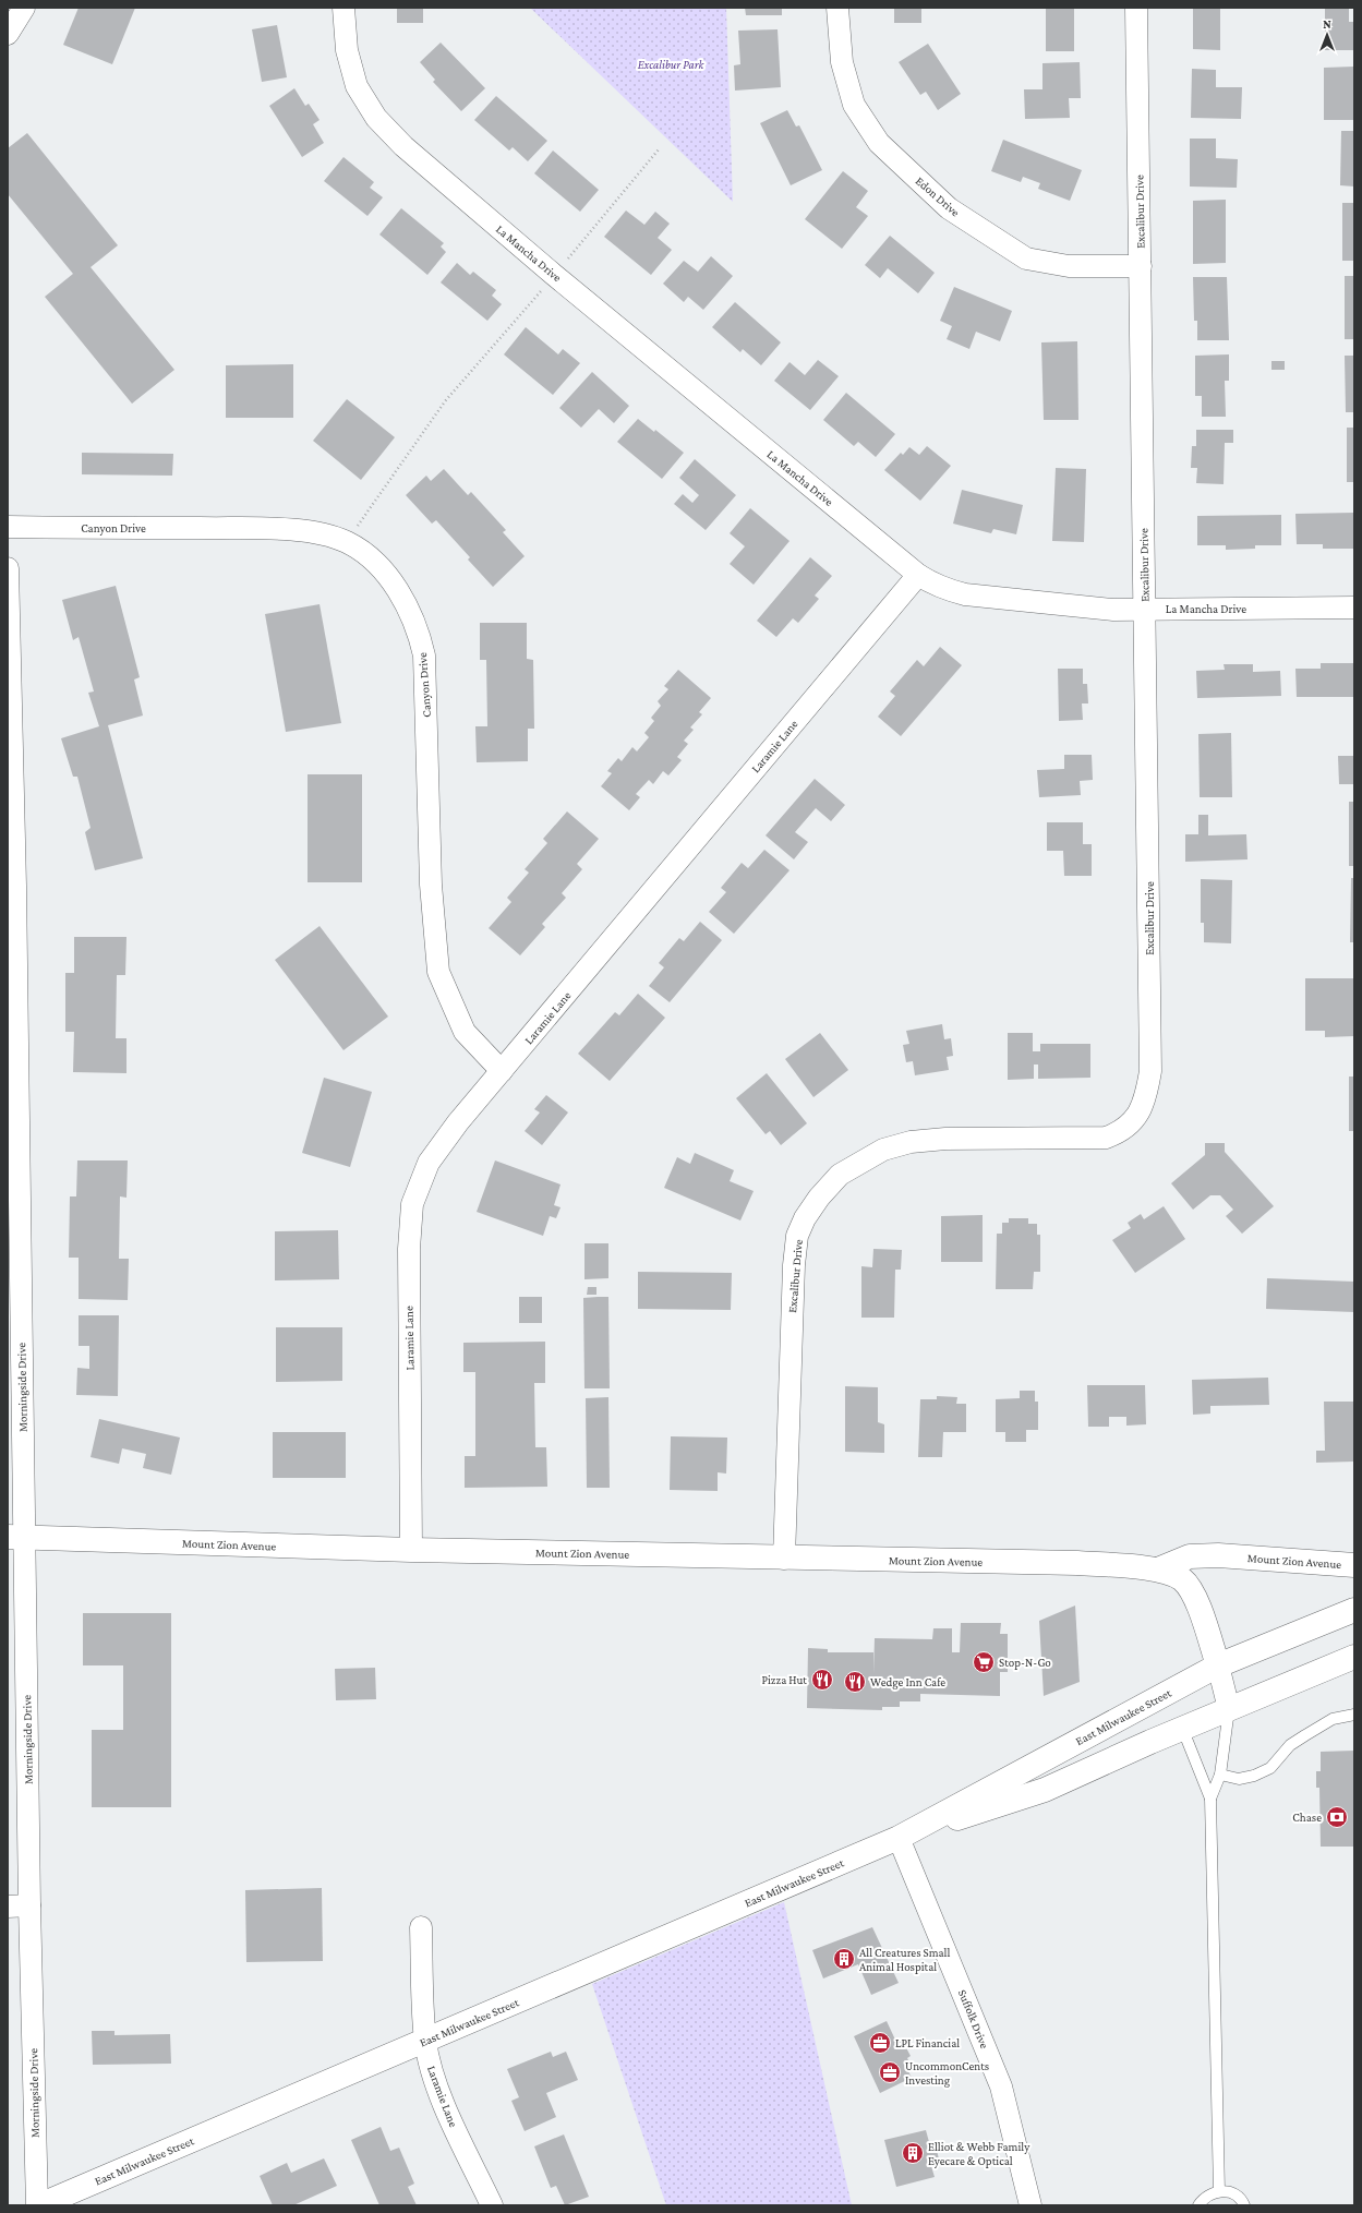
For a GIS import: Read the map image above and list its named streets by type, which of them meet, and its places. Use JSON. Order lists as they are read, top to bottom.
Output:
{
  "streets": {
    "main road": ["Mount Zion Avenue", "East Milwaukee Street"],
    "street": [
      "Edon Drive",
      "Excalibur Drive",
      "La Mancha Drive",
      "Canyon Drive",
      "Laramie Lane",
      "Morningside Drive",
      "Suffolk Drive"
    ]
  },
  "crossings": [
    ["Edon Drive", "Excalibur Drive"],
    ["Excalibur Drive", "La Mancha Drive"],
    ["Excalibur Drive", "Mount Zion Avenue"],
    ["La Mancha Drive", "Laramie Lane"],
    ["Canyon Drive", "Laramie Lane"],
    ["Laramie Lane", "Mount Zion Avenue"],
    ["Laramie Lane", "East Milwaukee Street"],
    ["Morningside Drive", "Mount Zion Avenue"],
    ["Morningside Drive", "East Milwaukee Street"],
    ["Mount Zion Avenue", "East Milwaukee Street"],
    ["East Milwaukee Street", "Suffolk Drive"]
  ],
  "parks": ["Excalibur Park"],
  "places": {
    "supermarket": ["Stop-N-Go"],
    "restaurant": ["Pizza Hut", "Wedge Inn Cafe"],
    "bank": ["Chase"],
    "building": ["All Creatures Small Animal Hospital", "Elliot & Webb Family Eyecare & Optical"],
    "office": ["LPL Financial", "UncommonCents Investing"]
  },
  "north": "top"
}
